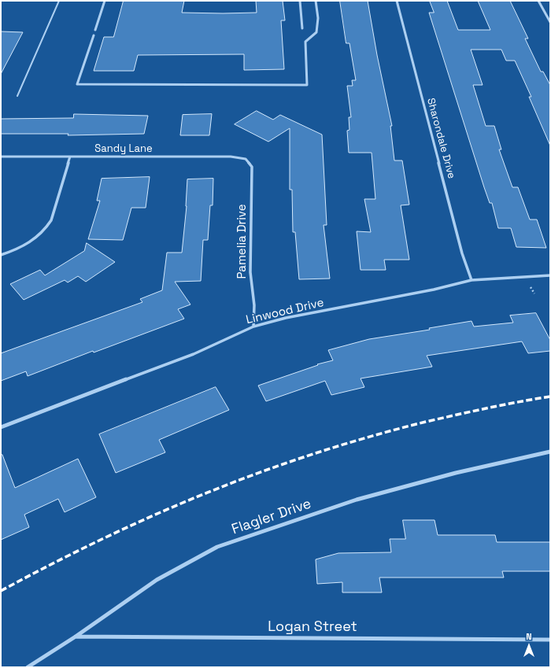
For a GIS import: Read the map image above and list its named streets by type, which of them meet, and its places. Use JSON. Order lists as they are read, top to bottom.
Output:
{
  "streets": {
    "street": [
      "Sharondale Drive",
      "Sandy Lane",
      "Pamelia Drive",
      "Linwood Drive",
      "Flagler Drive",
      "Logan Street"
    ]
  },
  "crossings": [
    ["Sharondale Drive", "Linwood Drive"],
    ["Sandy Lane", "Pamelia Drive"],
    ["Pamelia Drive", "Linwood Drive"],
    ["Flagler Drive", "Logan Street"]
  ],
  "north": "top"
}
